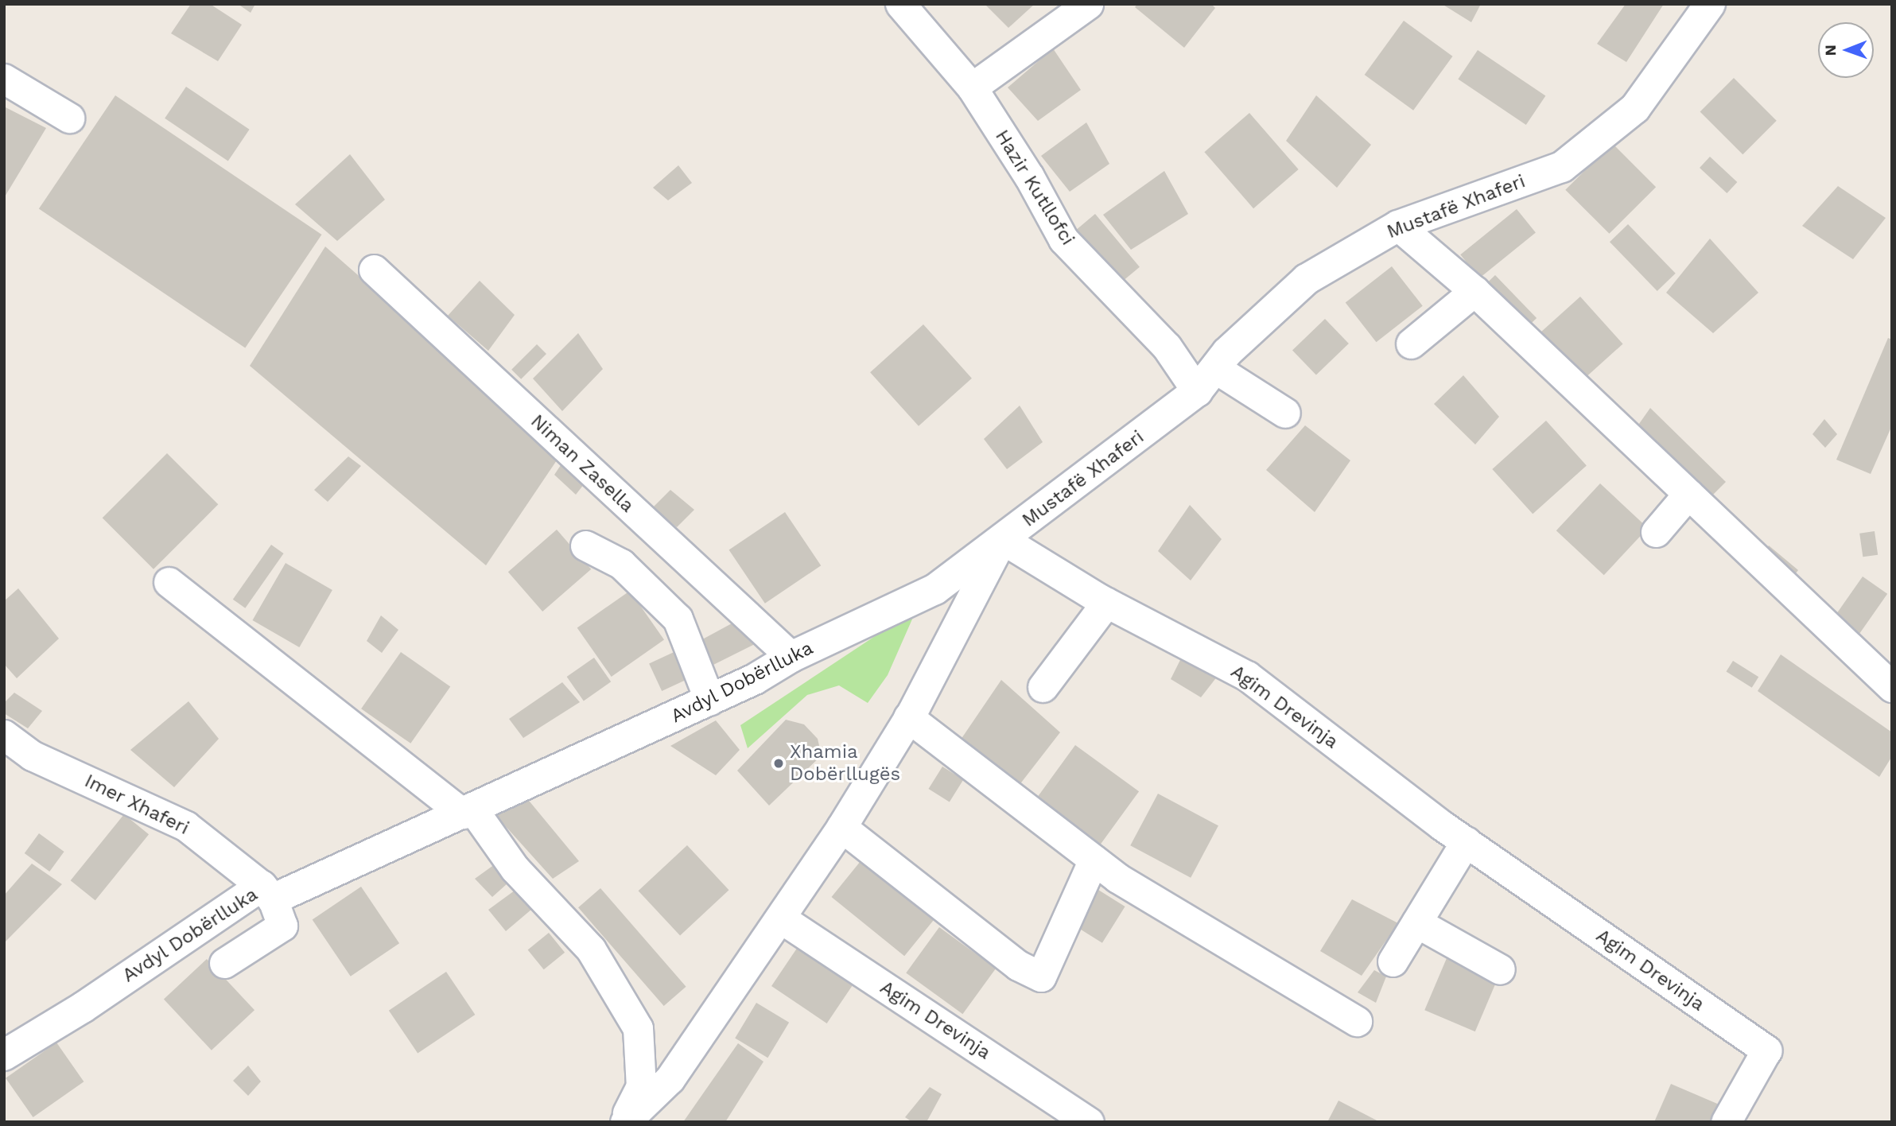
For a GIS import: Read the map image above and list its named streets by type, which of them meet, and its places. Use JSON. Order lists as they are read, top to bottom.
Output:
{
  "streets": {
    "street": [
      "Hazir Kutllofci",
      "Mustafë Xhaferi",
      "Niman Zasella",
      "Avdyl Dobërlluka",
      "Agim Drevinja",
      "Imer Xhaferi"
    ]
  },
  "crossings": [
    ["Hazir Kutllofci", "Mustafë Xhaferi"],
    ["Mustafë Xhaferi", "Avdyl Dobërlluka"],
    ["Mustafë Xhaferi", "Agim Drevinja"],
    ["Niman Zasella", "Avdyl Dobërlluka"],
    ["Avdyl Dobërlluka", "Agim Drevinja"],
    ["Avdyl Dobërlluka", "Imer Xhaferi"]
  ],
  "places": ["Xhamia Dobërllugës"],
  "north": "left"
}
